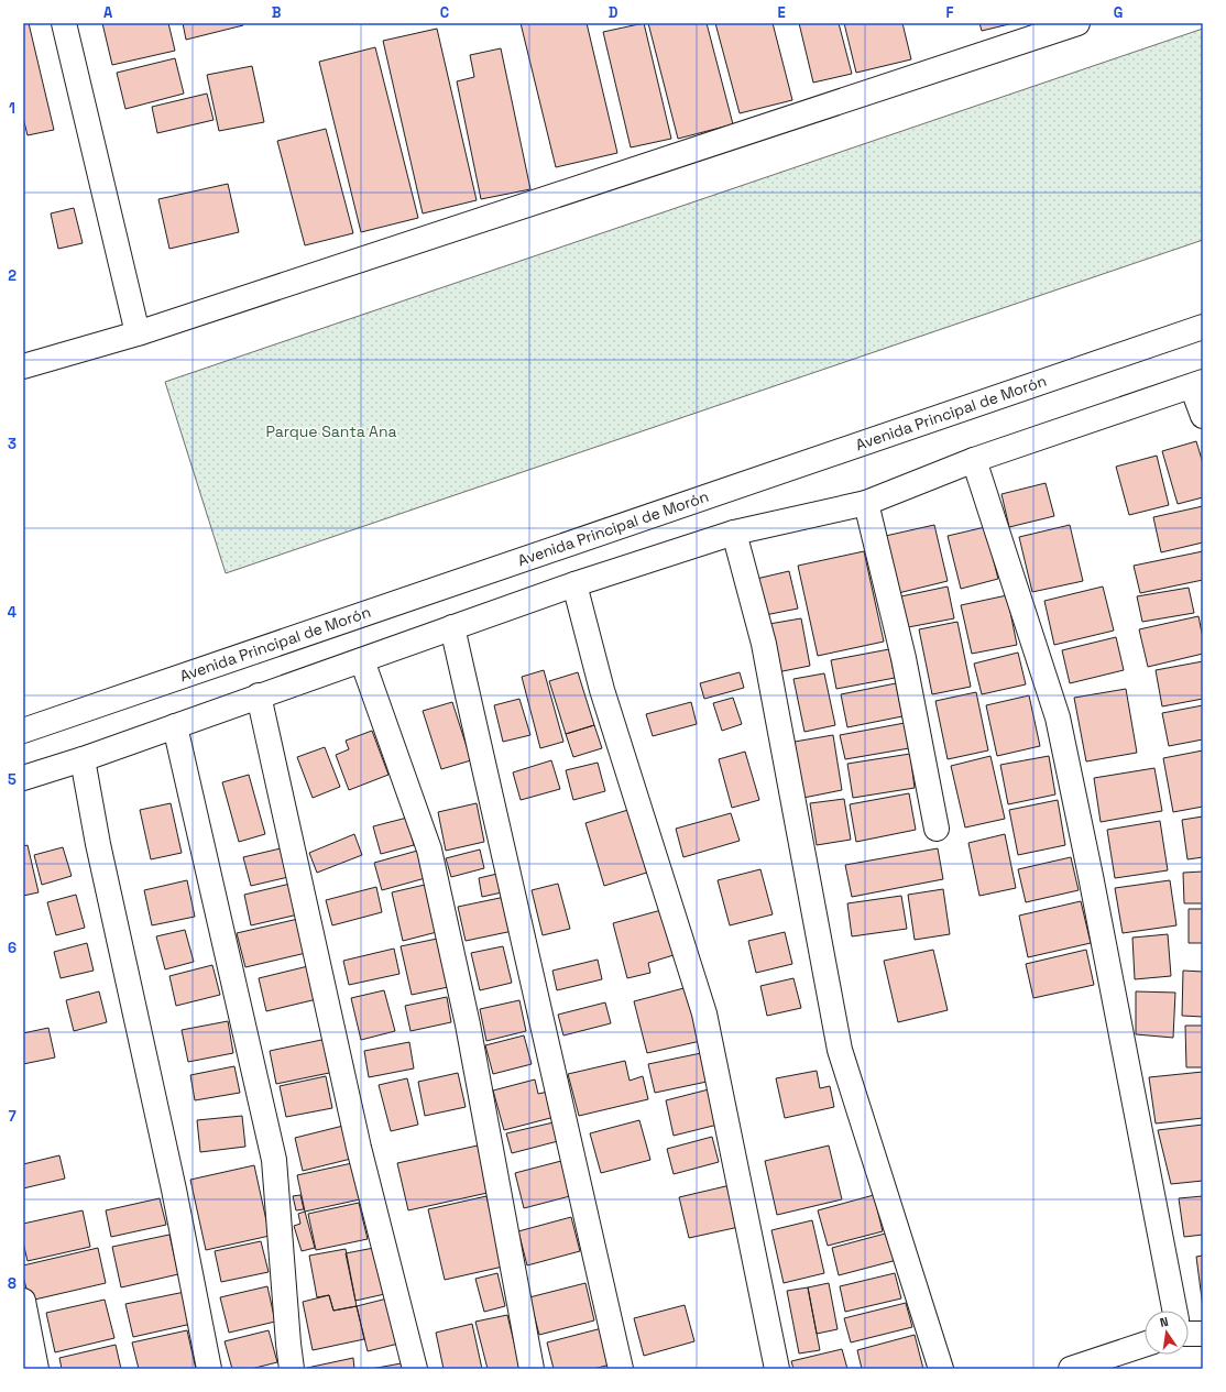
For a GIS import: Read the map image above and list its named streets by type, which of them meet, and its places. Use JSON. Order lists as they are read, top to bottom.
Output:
{
  "streets": {
    "street": ["Avenida Principal de Morón"]
  },
  "parks": ["Parque Santa Ana"],
  "north": "top",
  "grid": {
    "columns": [
      "A",
      "B",
      "C",
      "D",
      "E",
      "F",
      "G"
    ],
    "rows": [
      "1",
      "2",
      "3",
      "4",
      "5",
      "6",
      "7",
      "8"
    ]
  }
}
